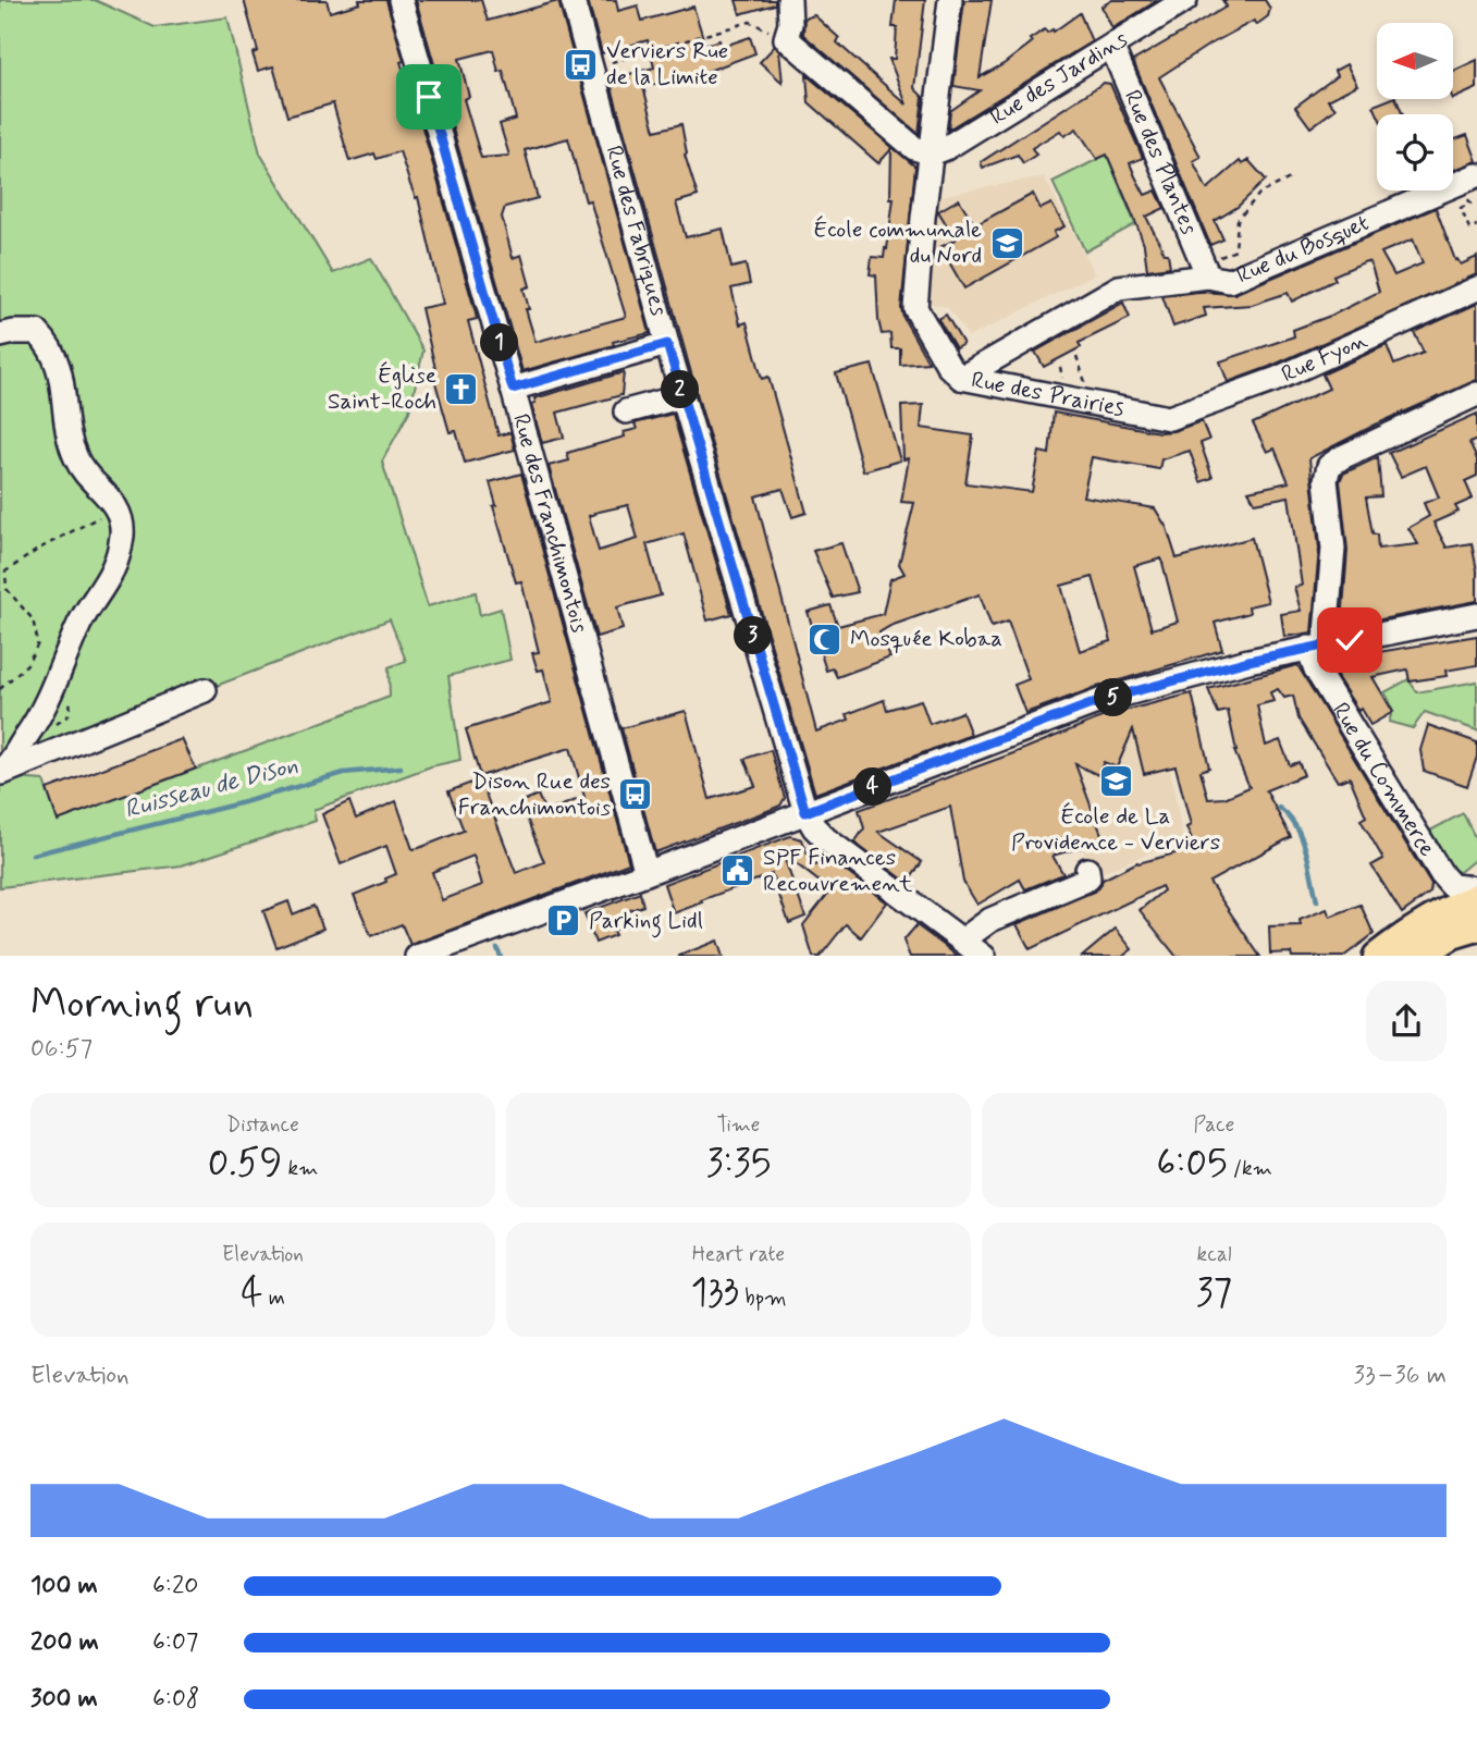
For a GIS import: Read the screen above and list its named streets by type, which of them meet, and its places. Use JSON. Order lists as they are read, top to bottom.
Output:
{
  "streets": {
    "street": [
      "Rue des Jardins",
      "Rue des Plantes",
      "Rue des Fabriques",
      "Rue du Bosquet",
      "Rue Fyon",
      "Rue des Prairies",
      "Rue des Franchimontois",
      "Rue du Commerce"
    ]
  },
  "crossings": [
    ["Rue des Jardins", "Rue des Plantes"],
    ["Rue des Jardins", "Rue des Prairies"],
    ["Rue des Plantes", "Rue du Bosquet"],
    ["Rue du Bosquet", "Rue des Prairies"],
    ["Rue Fyon", "Rue des Prairies"]
  ],
  "water": ["Ruisseau de Dison"],
  "places": {
    "bus stop": ["Verviers Rue de la Limite", "Dison Rue des Franchimontois"],
    "school or university": ["École communale du Nord", "École de La Providence - Verviers"],
    "church": ["Église Saint-Roch"],
    "mosque": ["Mosquée Kobaa"],
    "public building": ["SPF Finances Recouvrement"],
    "parking": ["Parking Lidl"]
  },
  "north": "left",
  "page": {
    "pins": [
      "1",
      "2",
      "3",
      "5",
      "4"
    ],
    "heading": ["Morning run", "06:57"],
    "stats": [
      ["Distance", "0.59 km"],
      ["Time", "3:35"],
      ["Pace", "6:05 /km"],
      ["Elevation", "4 m"],
      ["Heart rate", "133 bpm"],
      ["kcal", "37"]
    ],
    "chart": ["Elevation", "33–36 m"],
    "list": [
      {
        "name": "100 m",
        "note": "6:20"
      },
      {
        "name": "200 m",
        "note": "6:07"
      },
      {
        "name": "300 m",
        "note": "6:08"
      }
    ]
  }
}
